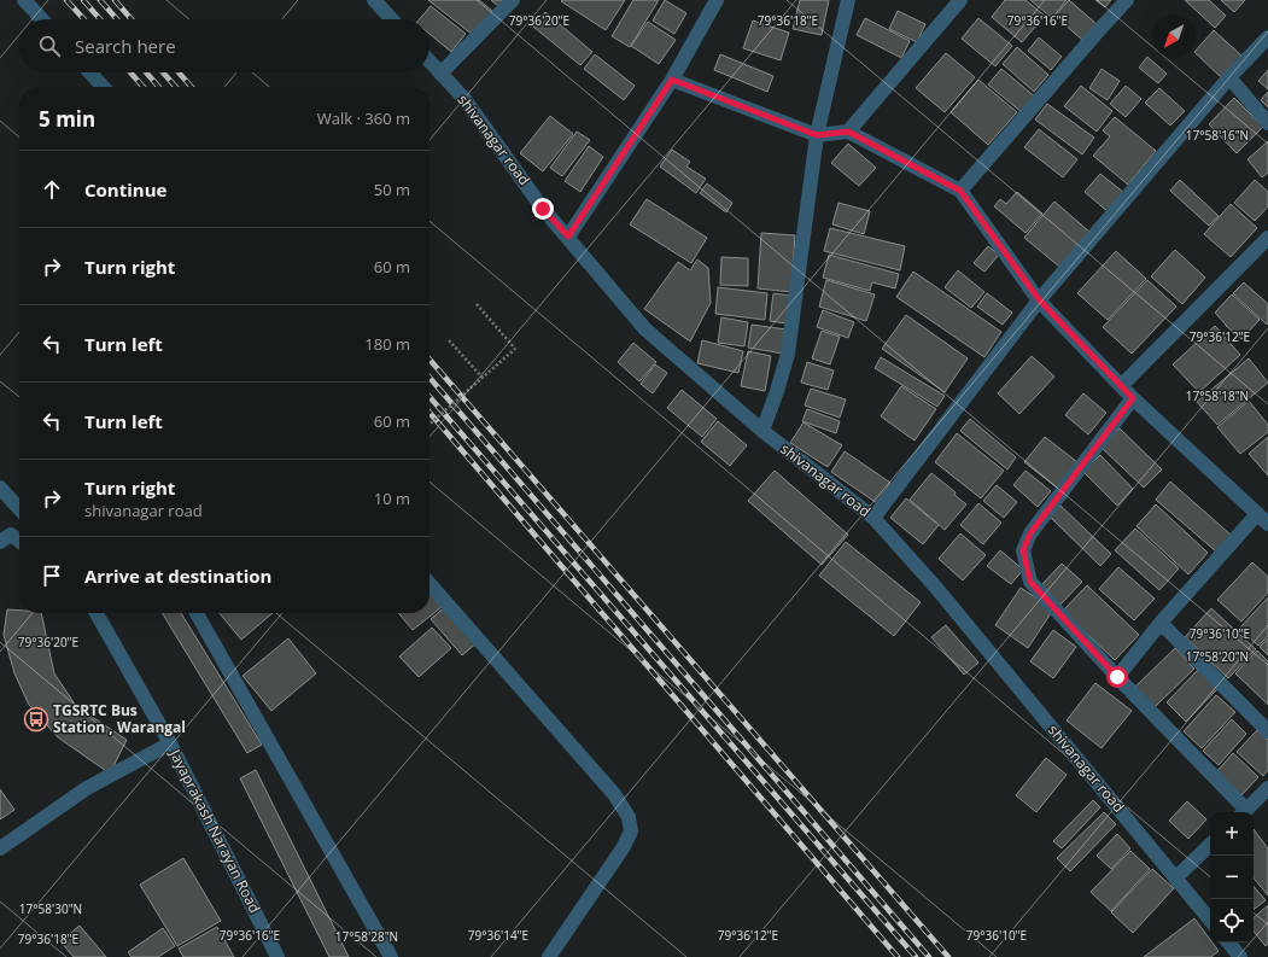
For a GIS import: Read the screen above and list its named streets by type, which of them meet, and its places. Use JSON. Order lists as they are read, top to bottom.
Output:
{
  "streets": {
    "street": ["shivanagar road", "Jayaprakash Narayan Road"]
  },
  "places": {
    "bus stop": ["TGSRTC Bus Station , Warangal"]
  },
  "north": "bottom left",
  "page": {
    "search": "Search here",
    "heading": ["5 min", "Walk · 360 m"],
    "list": [
      ["Continue", "50 m"],
      ["Turn right", "60 m"],
      ["Turn left", "180 m"],
      ["Turn left", "60 m"],
      ["Turn right", "shivanagar road", "10 m"],
      "Arrive at destination"
    ],
    "map_buttons": ["+", "−"]
  },
  "coordinates": [
    "79°36'20\"E",
    "79°36'18\"E",
    "79°36'16\"E",
    "17°58'16\"N",
    "79°36'12\"E",
    "17°58'18\"N",
    "79°36'10\"E",
    "17°58'20\"N",
    "17°58'30\"N",
    "79°36'14\"E",
    "17°58'28\"N"
  ]
}
